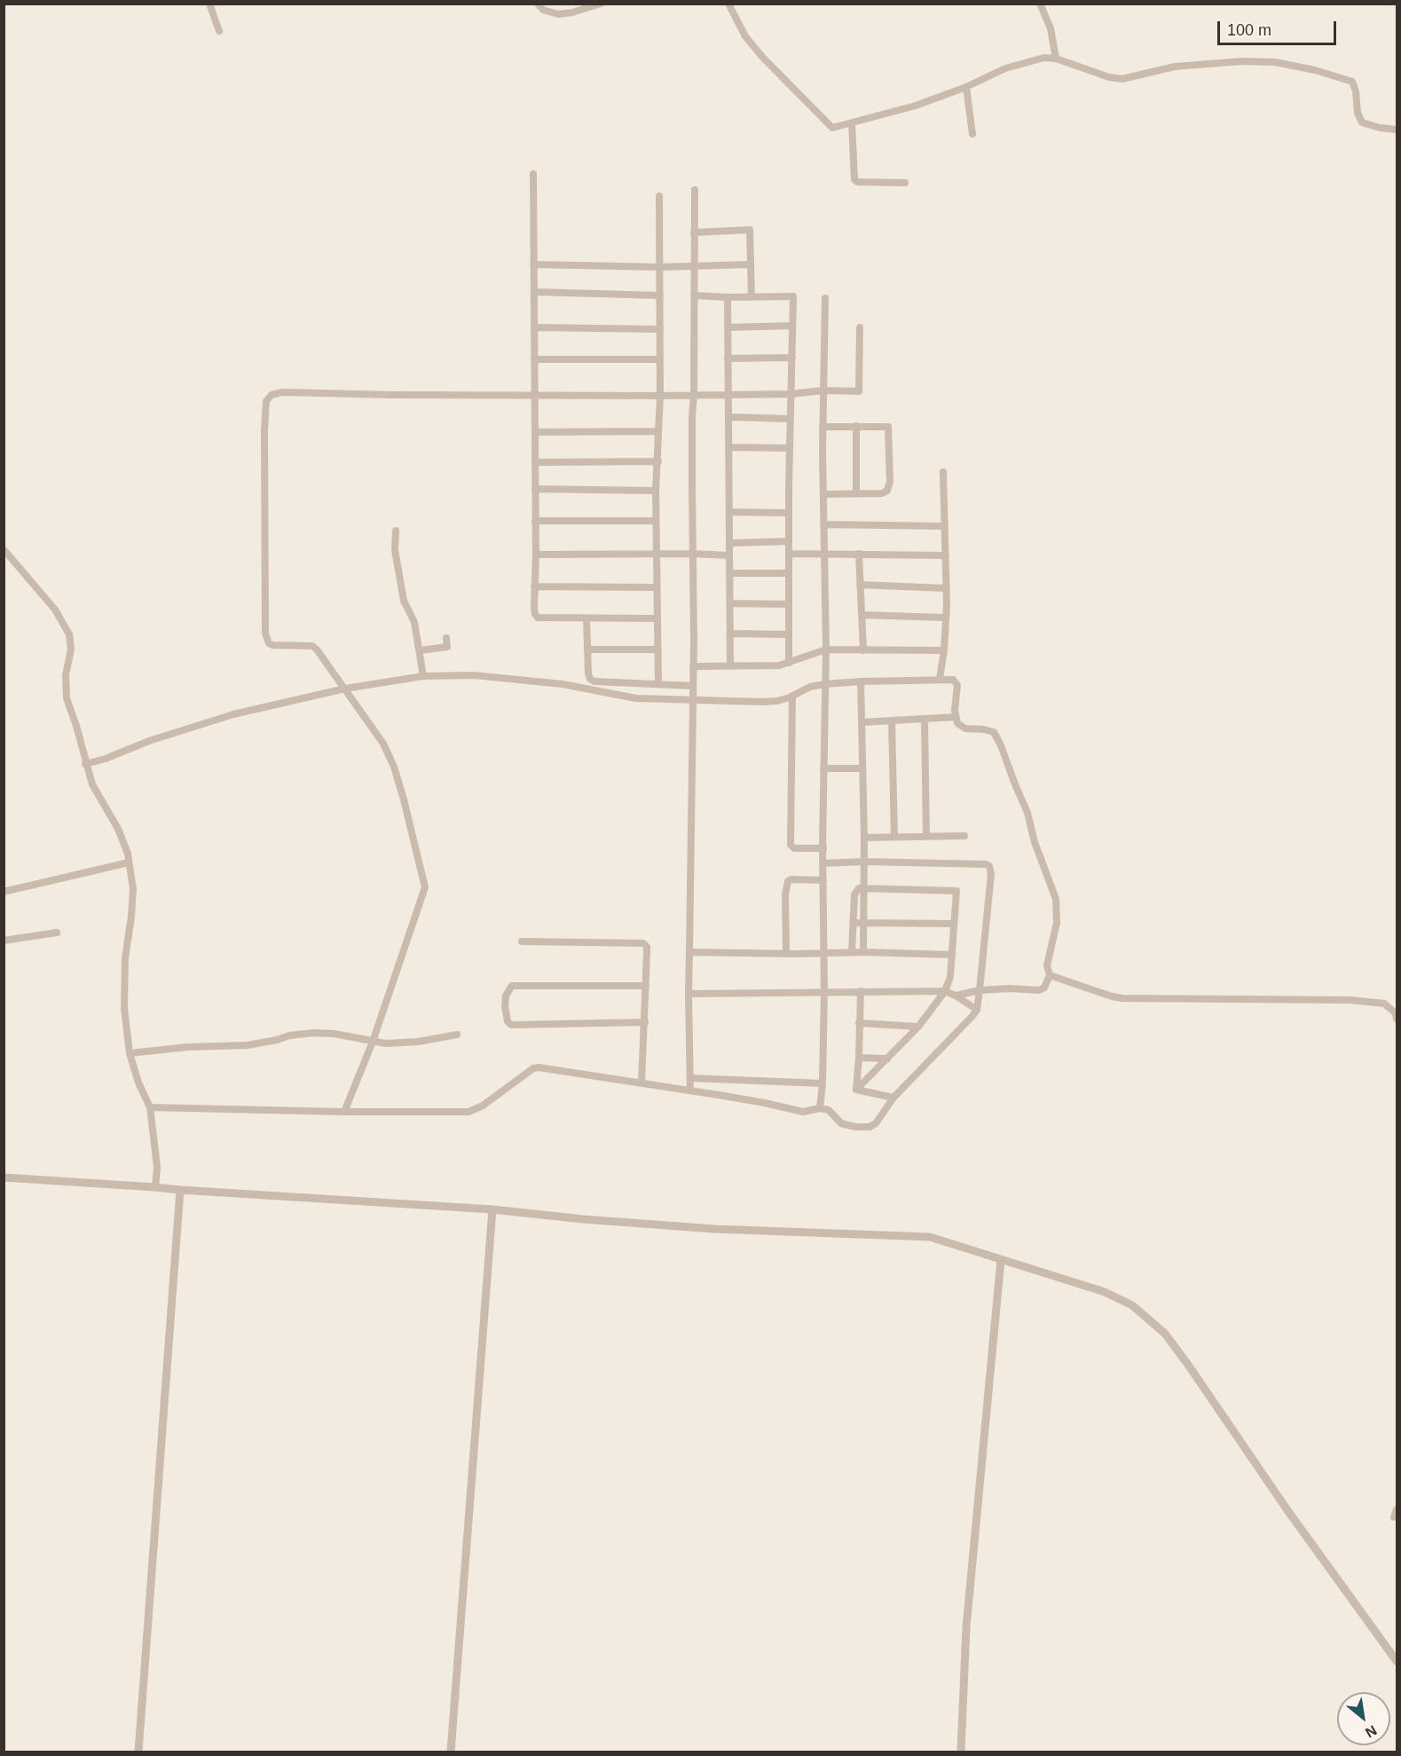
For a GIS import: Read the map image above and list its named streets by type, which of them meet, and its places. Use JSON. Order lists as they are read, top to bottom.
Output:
{
  "scale_bar": "100 m",
  "north": "bottom right"
}
